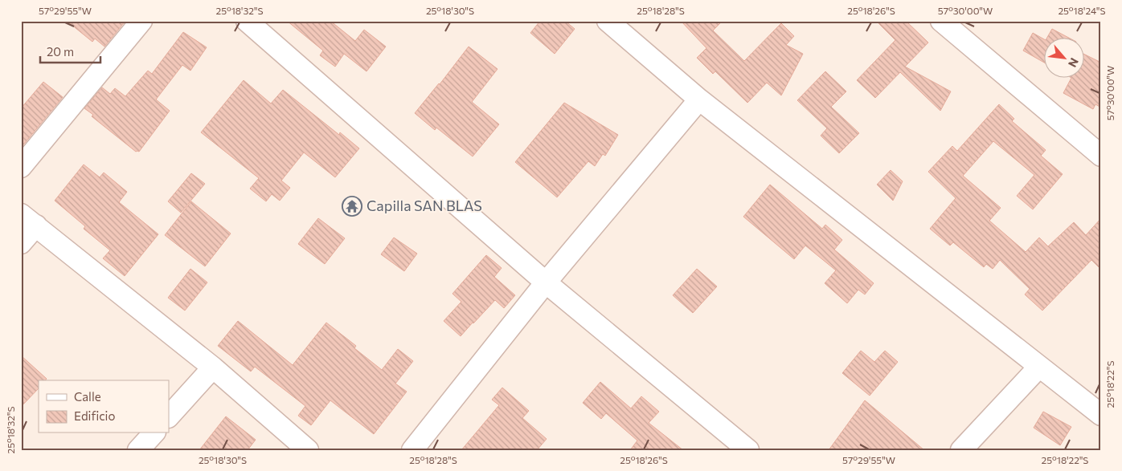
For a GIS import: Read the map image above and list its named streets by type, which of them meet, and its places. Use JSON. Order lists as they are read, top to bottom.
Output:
{
  "places": {
    "temple": ["Capilla SAN BLAS"]
  },
  "legend": ["Calle", "Edificio"],
  "scale_bar": "20 m",
  "north": "bottom right",
  "coordinates": [
    "57°29'55\"W",
    "25°18'32\"S",
    "25°18'30\"S",
    "25°18'28\"S",
    "25°18'26\"S",
    "57°30'00\"W",
    "25°18'24\"S",
    "25°18'22\"S"
  ]
}
